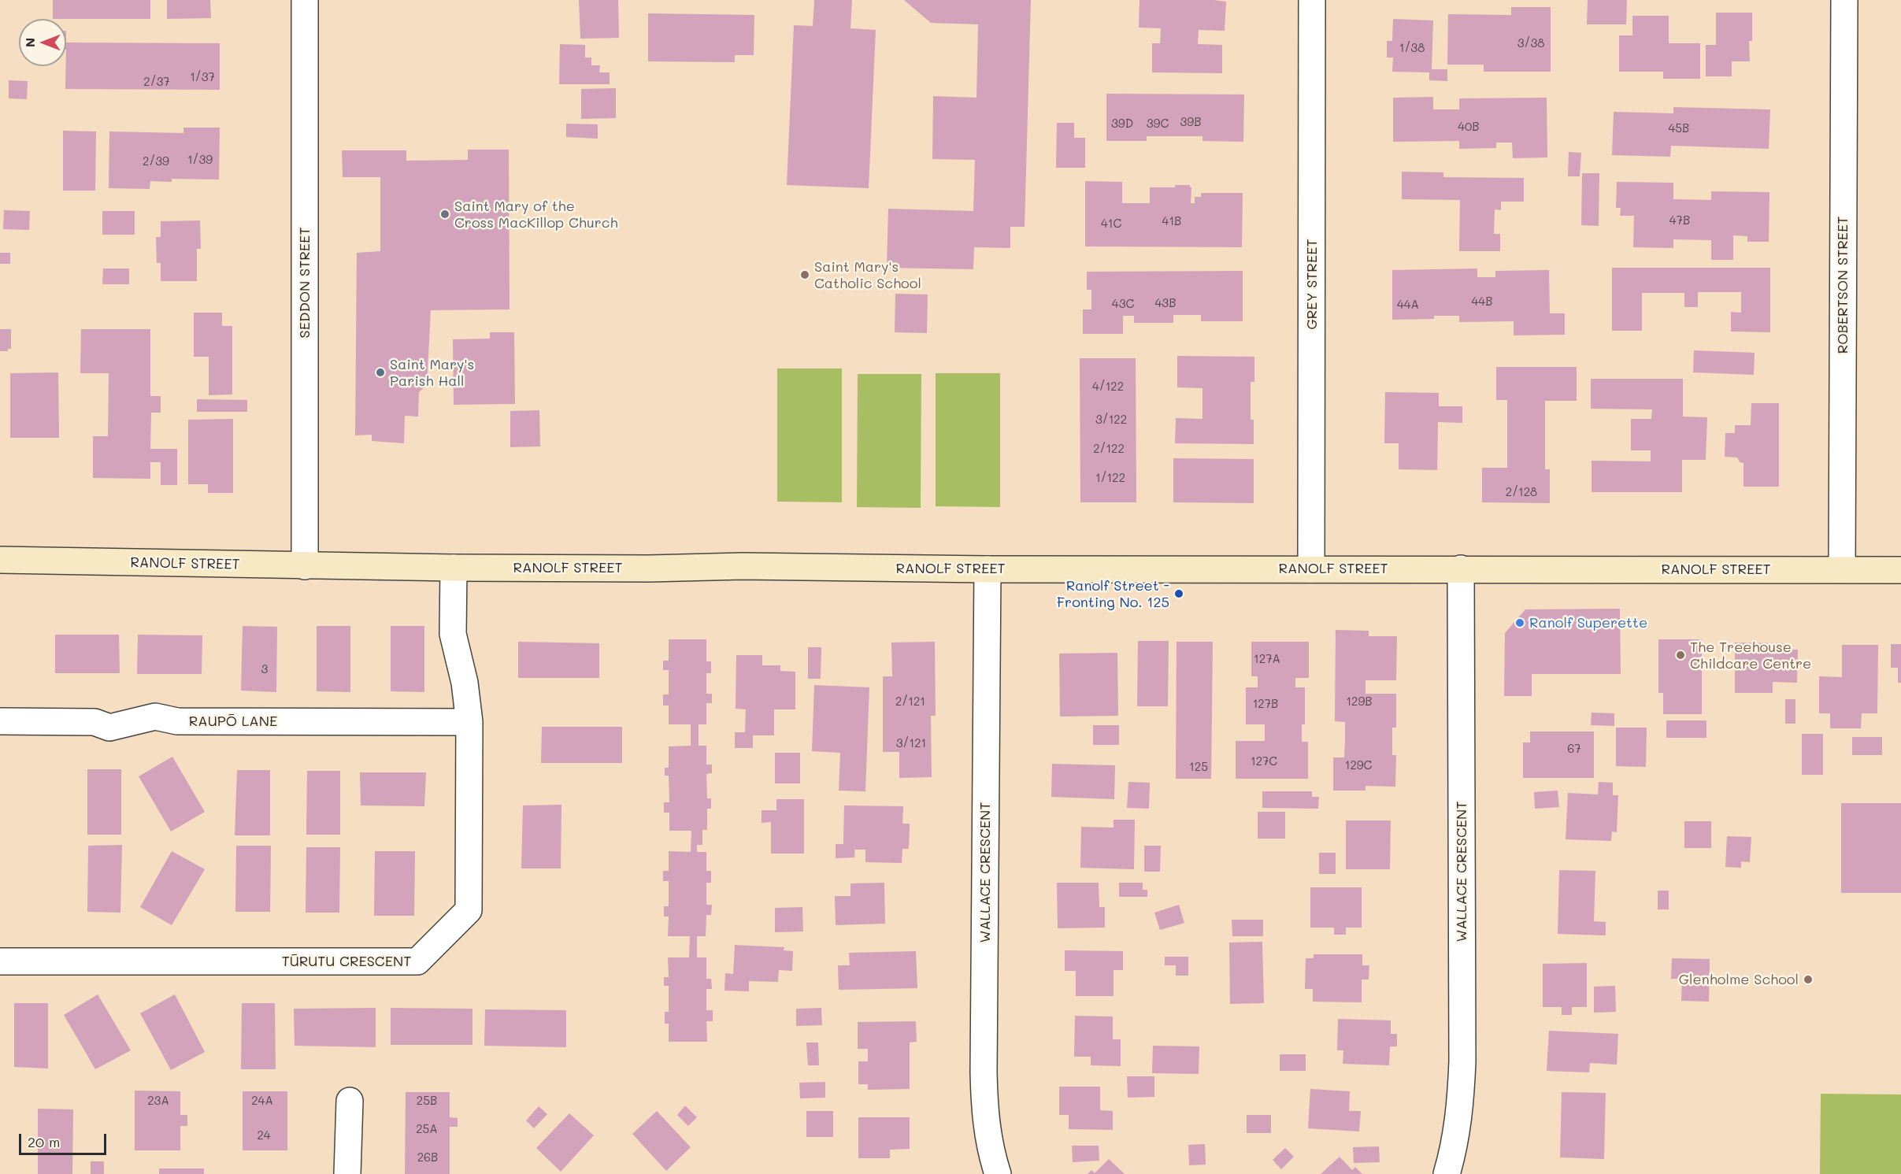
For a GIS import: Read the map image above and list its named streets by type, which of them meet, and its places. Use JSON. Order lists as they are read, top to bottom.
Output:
{
  "streets": {
    "street": [
      "SEDDON STREET",
      "GREY STREET",
      "ROBERTSON STREET",
      "RANOLF STREET",
      "RAUPŌ LANE",
      "WALLACE CRESCENT",
      "TŪRUTU CRESCENT"
    ]
  },
  "crossings": [
    ["SEDDON STREET", "RANOLF STREET"],
    ["GREY STREET", "RANOLF STREET"],
    ["ROBERTSON STREET", "RANOLF STREET"],
    ["RANOLF STREET", "WALLACE CRESCENT"],
    ["RANOLF STREET", "TŪRUTU CRESCENT"],
    ["RAUPŌ LANE", "TŪRUTU CRESCENT"]
  ],
  "places": [
    "Saint Mary of the Cross MacKillop Church",
    "Saint Mary's Catholic School",
    "Saint Mary's Parish Hall",
    "Ranolf Street - Fronting No. 125",
    "Ranolf Superette",
    "The Treehouse Childcare Centre",
    "Glenholme School"
  ],
  "house_numbers": [
    "3/38",
    "1/38",
    "1/37",
    "2/37",
    "39B",
    "39D",
    "39C",
    "40B",
    "45B",
    "1/39",
    "2/39",
    "47B",
    "41B",
    "41C",
    "44B",
    "43B",
    "43C",
    "44A",
    "4/122",
    "3/122",
    "2/122",
    "1/122",
    "2/128",
    "127A",
    "3",
    "2/121",
    "129B",
    "127B",
    "3/121",
    "67",
    "127C",
    "129C",
    "125",
    "23A",
    "24A",
    "25B",
    "25A",
    "24",
    "26B"
  ],
  "scale_bar": "20 m",
  "north": "left"
}
